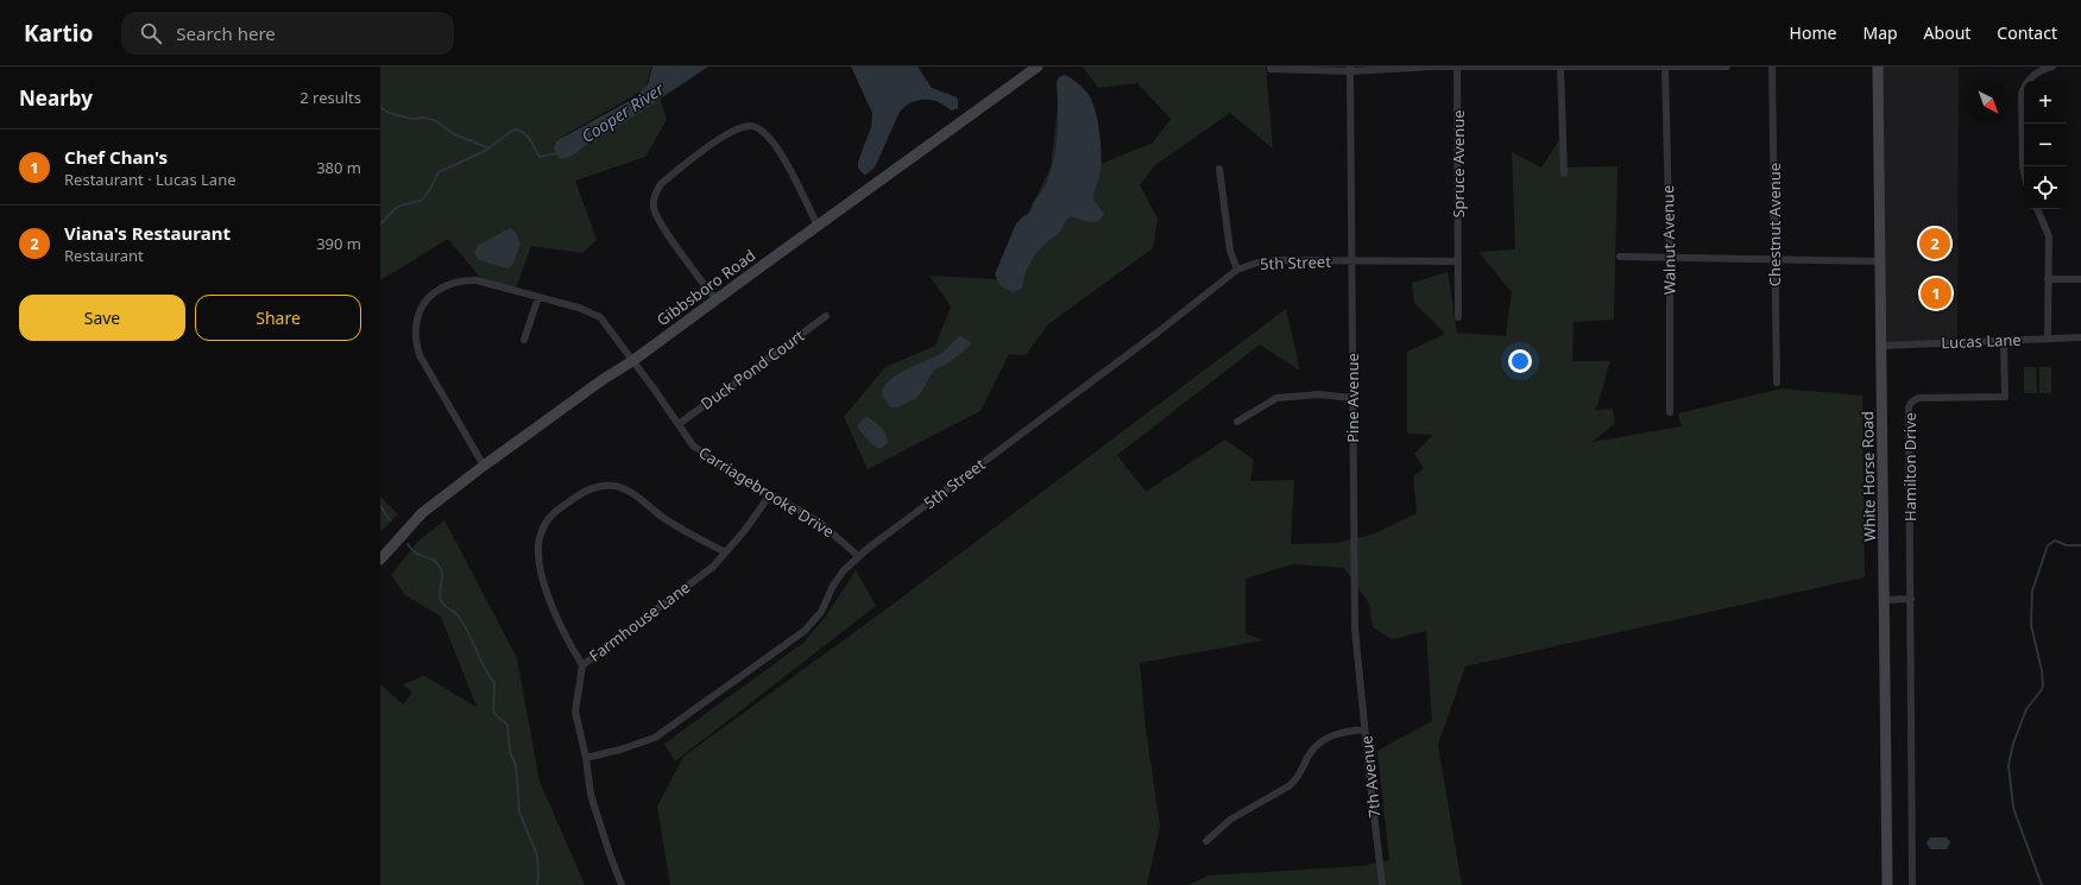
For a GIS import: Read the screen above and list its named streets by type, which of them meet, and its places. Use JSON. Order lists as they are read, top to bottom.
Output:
{
  "streets": {
    "street": [
      "Spruce Avenue",
      "Chestnut Avenue",
      "Walnut Avenue",
      "5th Street",
      "Gibbsboro Road",
      "Lucas Lane",
      "Duck Pond Court",
      "Pine Avenue",
      "Hamilton Drive",
      "White Horse Road",
      "Carriagebrooke Drive",
      "Farmhouse Lane",
      "7th Avenue"
    ]
  },
  "crossings": [
    ["Spruce Avenue", "5th Street"],
    ["5th Street", "Pine Avenue"],
    ["5th Street", "Carriagebrooke Drive"],
    ["5th Street", "Farmhouse Lane"],
    ["Gibbsboro Road", "Carriagebrooke Drive"],
    ["Lucas Lane", "Hamilton Drive"],
    ["Lucas Lane", "White Horse Road"],
    ["Duck Pond Court", "Carriagebrooke Drive"],
    ["Pine Avenue", "7th Avenue"],
    ["Carriagebrooke Drive", "Farmhouse Lane"]
  ],
  "water": ["Cooper River"],
  "north": "bottom right",
  "page": {
    "header": "Kartio",
    "search": "Search here",
    "nav": [
      "Home",
      "Map",
      "About",
      "Contact"
    ],
    "heading": ["Nearby", "2 results"],
    "map_buttons": ["+", "−"],
    "list": [
      {
        "mark": "1",
        "name": "Chef Chan's",
        "note": "Restaurant · Lucas Lane",
        "value": "380 m"
      },
      {
        "mark": "2",
        "name": "Viana's Restaurant",
        "note": "Restaurant",
        "value": "390 m"
      }
    ],
    "pins": ["2", "1"],
    "buttons": ["Save", "Share"]
  }
}
